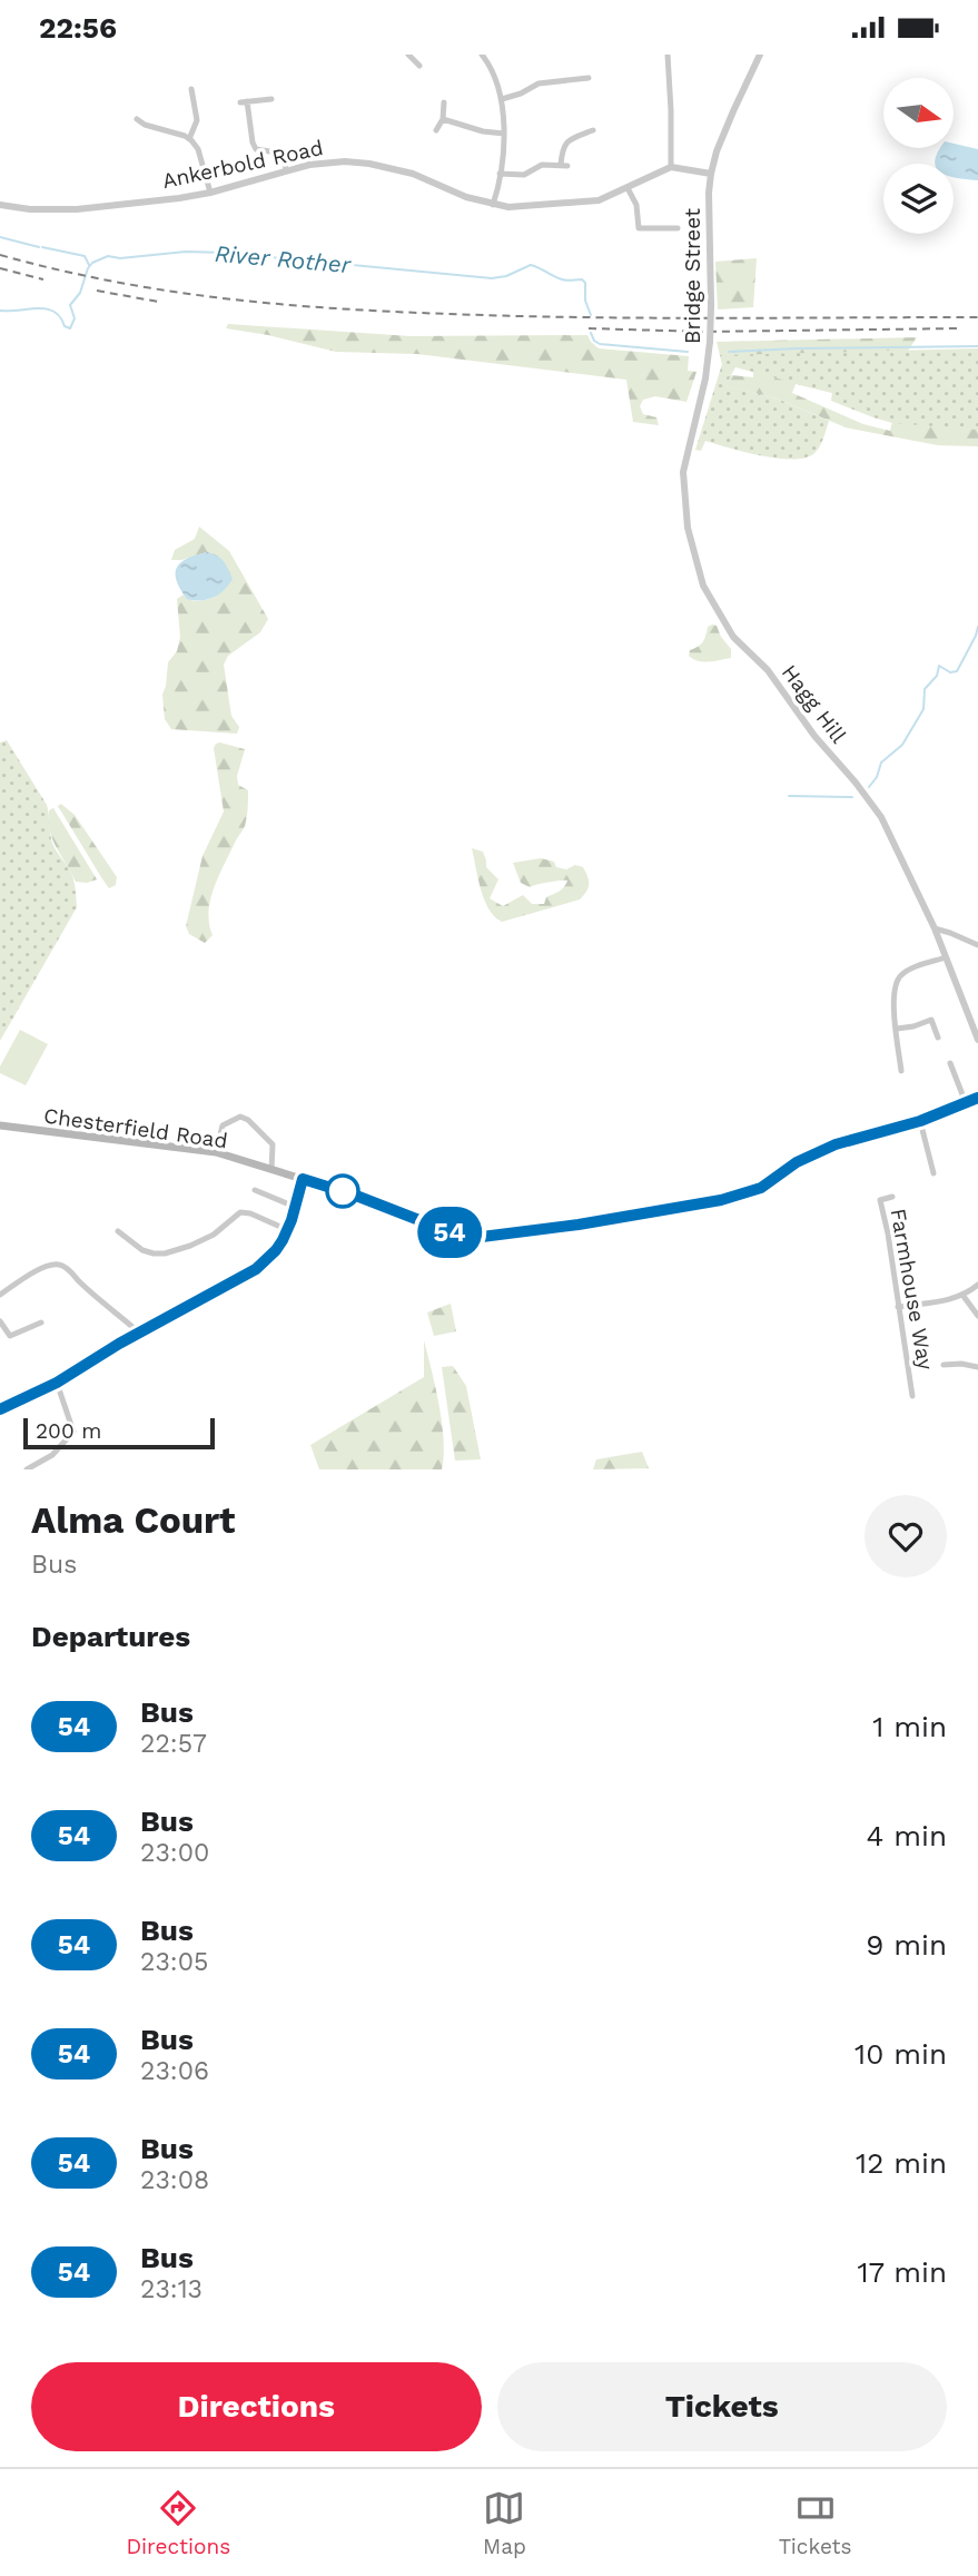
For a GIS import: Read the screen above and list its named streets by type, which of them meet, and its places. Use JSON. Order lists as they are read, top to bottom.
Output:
{
  "streets": {
    "main road": ["Chesterfield Road"],
    "street": [
      "Ankerbold Road",
      "Bridge Street",
      "Hagg Hill",
      "Farmhouse Way"
    ]
  },
  "crossings": [
    ["Bridge Street", "Hagg Hill"]
  ],
  "water": ["River Rother"],
  "lines": ["bus line 54"],
  "scale_bar": "200 m",
  "north": "right",
  "page": {
    "status": "22:56",
    "on_map": "54",
    "scale": "200 m",
    "heading": [
      ["Alma Court", "Bus"],
      "Departures"
    ],
    "list": [
      {
        "mark": "54",
        "name": "Bus",
        "note": "22:57",
        "value": "1 min"
      },
      {
        "mark": "54",
        "name": "Bus",
        "note": "23:00",
        "value": "4 min"
      },
      {
        "mark": "54",
        "name": "Bus",
        "note": "23:05",
        "value": "9 min"
      },
      {
        "mark": "54",
        "name": "Bus",
        "note": "23:06",
        "value": "10 min"
      },
      {
        "mark": "54",
        "name": "Bus",
        "note": "23:08",
        "value": "12 min"
      },
      {
        "mark": "54",
        "name": "Bus",
        "note": "23:13",
        "value": "17 min"
      }
    ],
    "buttons": ["Directions", "Tickets"],
    "tabs": ["Directions", "Map", "Tickets"]
  }
}
